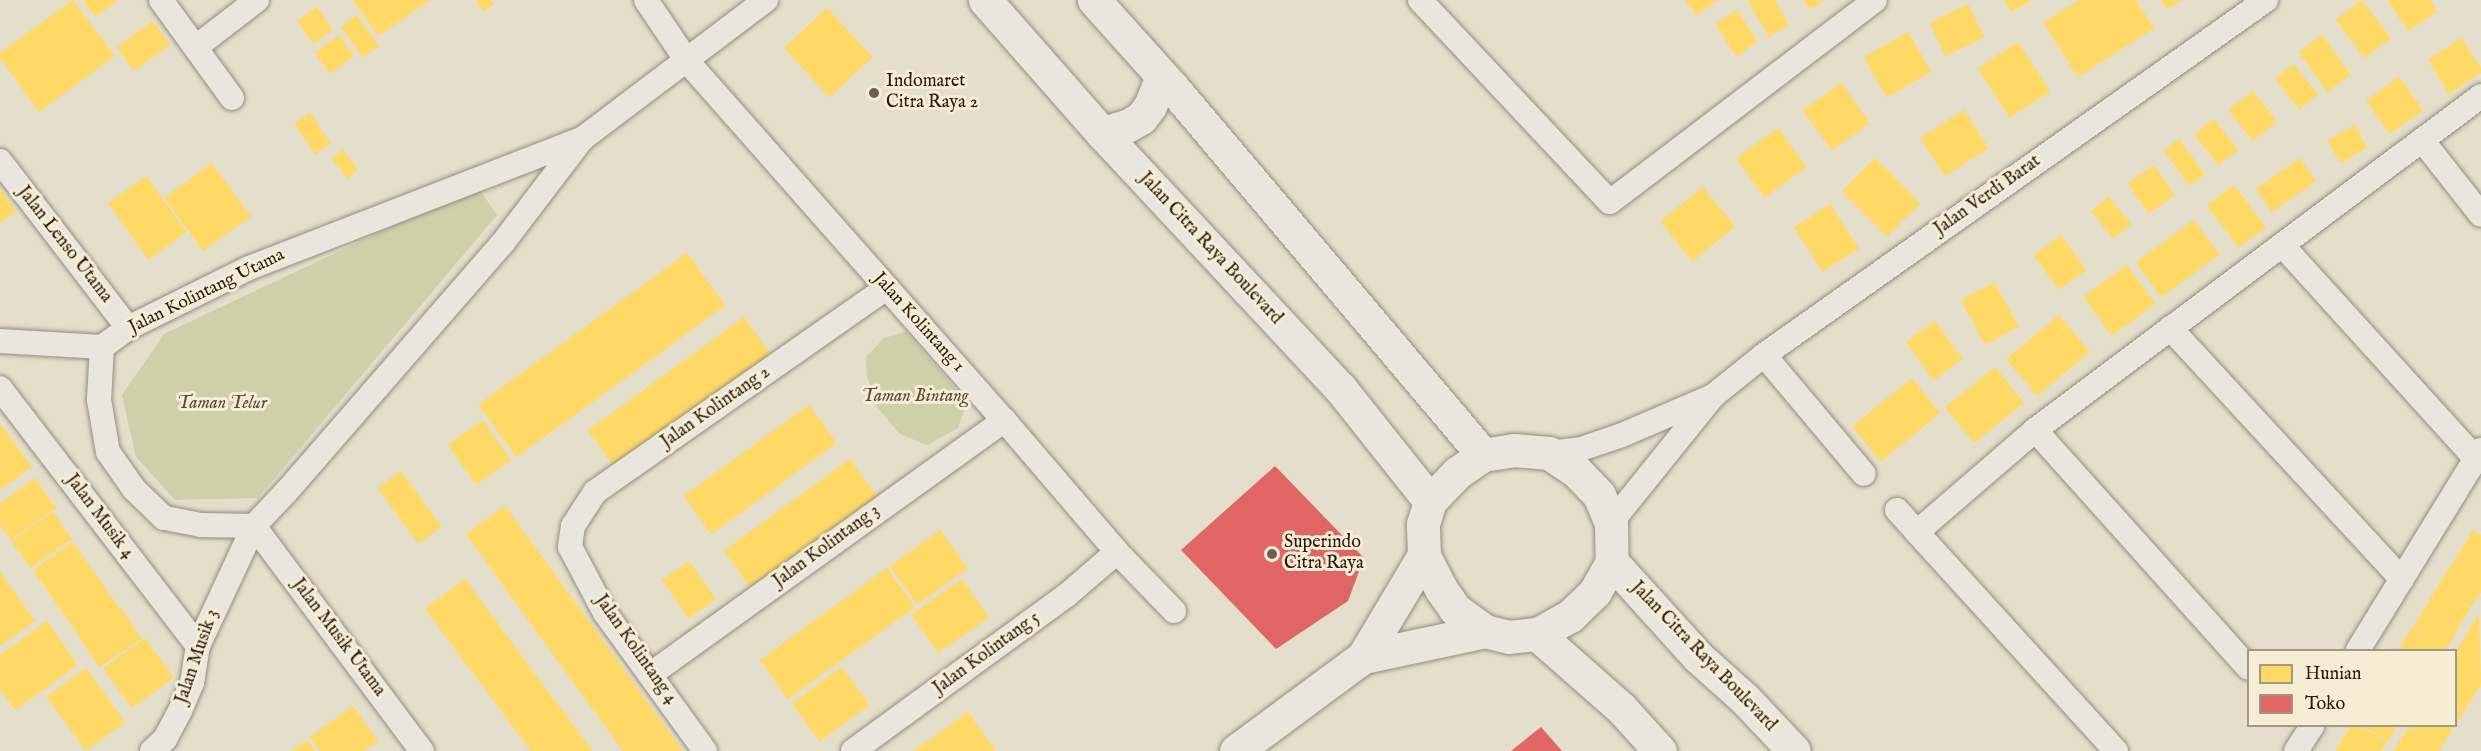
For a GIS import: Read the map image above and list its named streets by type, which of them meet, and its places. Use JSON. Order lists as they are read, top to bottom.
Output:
{
  "streets": {
    "main road": ["Jalan Citra Raya Boulevard"],
    "street": [
      "Jalan Verdi Barat",
      "Jalan Lenso Utama",
      "Jalan Kolintang Utama",
      "Jalan Kolintang 1",
      "Jalan Kolintang 2",
      "Jalan Musik 4",
      "Jalan Kolintang 3",
      "Jalan Musik Utama",
      "Jalan Kolintang 4",
      "Jalan Kolintang 5",
      "Jalan Musik 3"
    ]
  },
  "crossings": [
    ["Jalan Verdi Barat", "Jalan Citra Raya Boulevard"],
    ["Jalan Lenso Utama", "Jalan Kolintang Utama"],
    ["Jalan Kolintang Utama", "Jalan Kolintang 1"],
    ["Jalan Kolintang Utama", "Jalan Musik Utama"],
    ["Jalan Kolintang Utama", "Jalan Musik 3"],
    ["Jalan Kolintang 1", "Jalan Kolintang 2"],
    ["Jalan Kolintang 1", "Jalan Kolintang 3"],
    ["Jalan Kolintang 1", "Jalan Kolintang 5"],
    ["Jalan Kolintang 2", "Jalan Kolintang 4"],
    ["Jalan Musik 4", "Jalan Musik 3"],
    ["Jalan Kolintang 3", "Jalan Kolintang 4"],
    ["Jalan Musik Utama", "Jalan Musik 3"]
  ],
  "parks": ["Taman Bintang", "Taman Telur"],
  "places": ["Indomaret Citra Raya 2", "Superindo Citra Raya"],
  "legend": ["Hunian", "Toko"]
}
